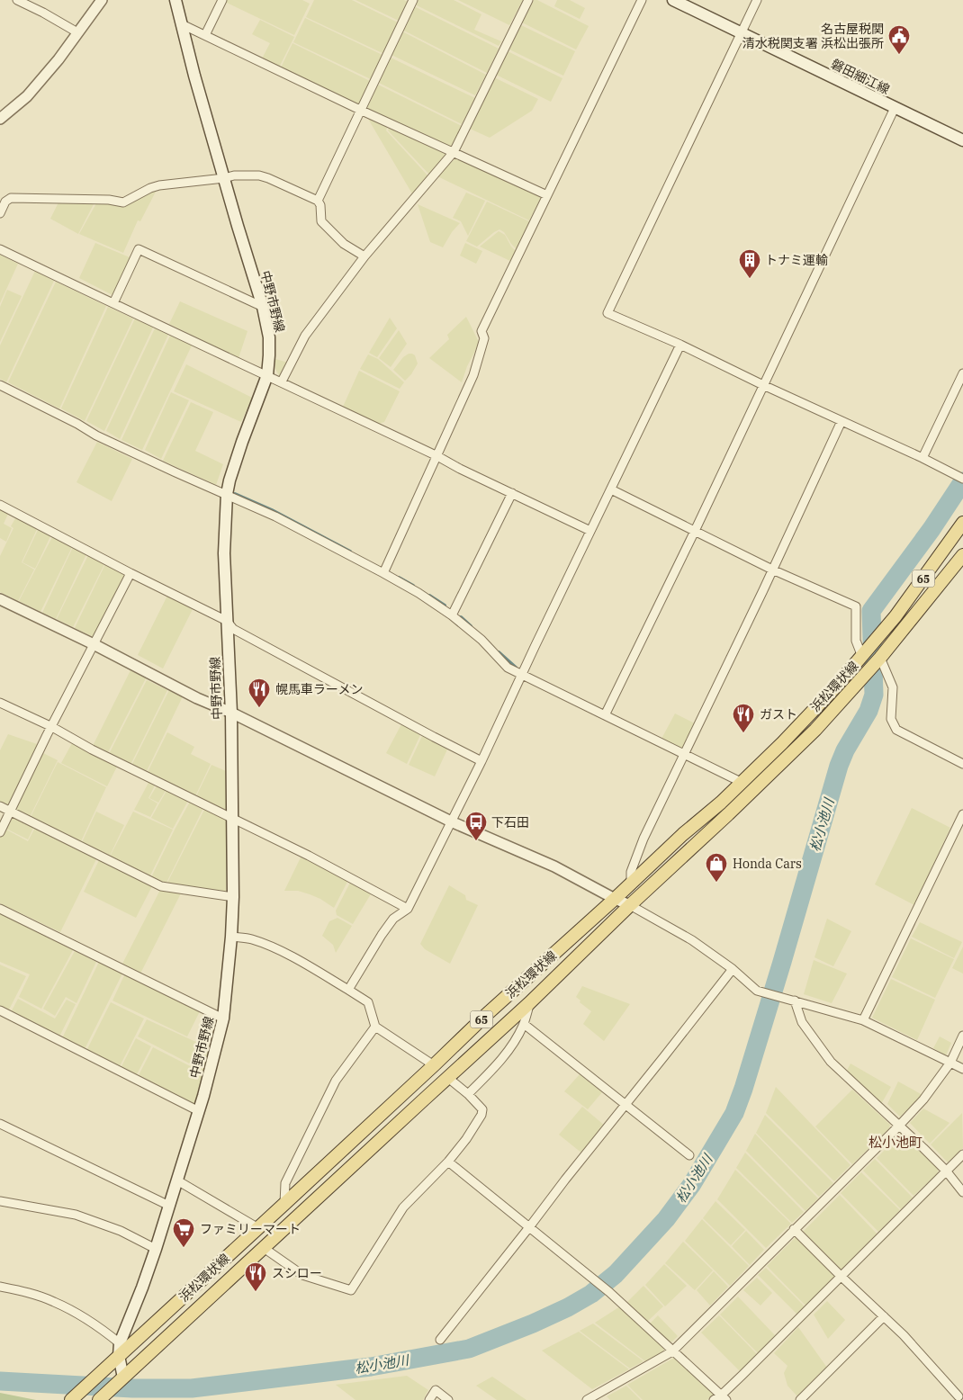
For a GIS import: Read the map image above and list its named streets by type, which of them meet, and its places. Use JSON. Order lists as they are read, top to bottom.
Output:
{
  "streets": {
    "main road": [
      "磐田細江線",
      "中野市野線",
      "65",
      "浜松環状線"
    ]
  },
  "crossings": [
    ["中野市野線", "浜松環状線"]
  ],
  "districts": ["松小池町"],
  "water": ["松小池川"],
  "places": {
    "public building": ["名古屋税関 清水税関支署 浜松出張所"],
    "building": ["トナミ運輸"],
    "restaurant": ["幌馬車ラーメン", "ガスト", "スシロー"],
    "bus stop": ["下石田"],
    "shop": ["Honda Cars"],
    "supermarket": ["ファミリーマート"]
  }
}
